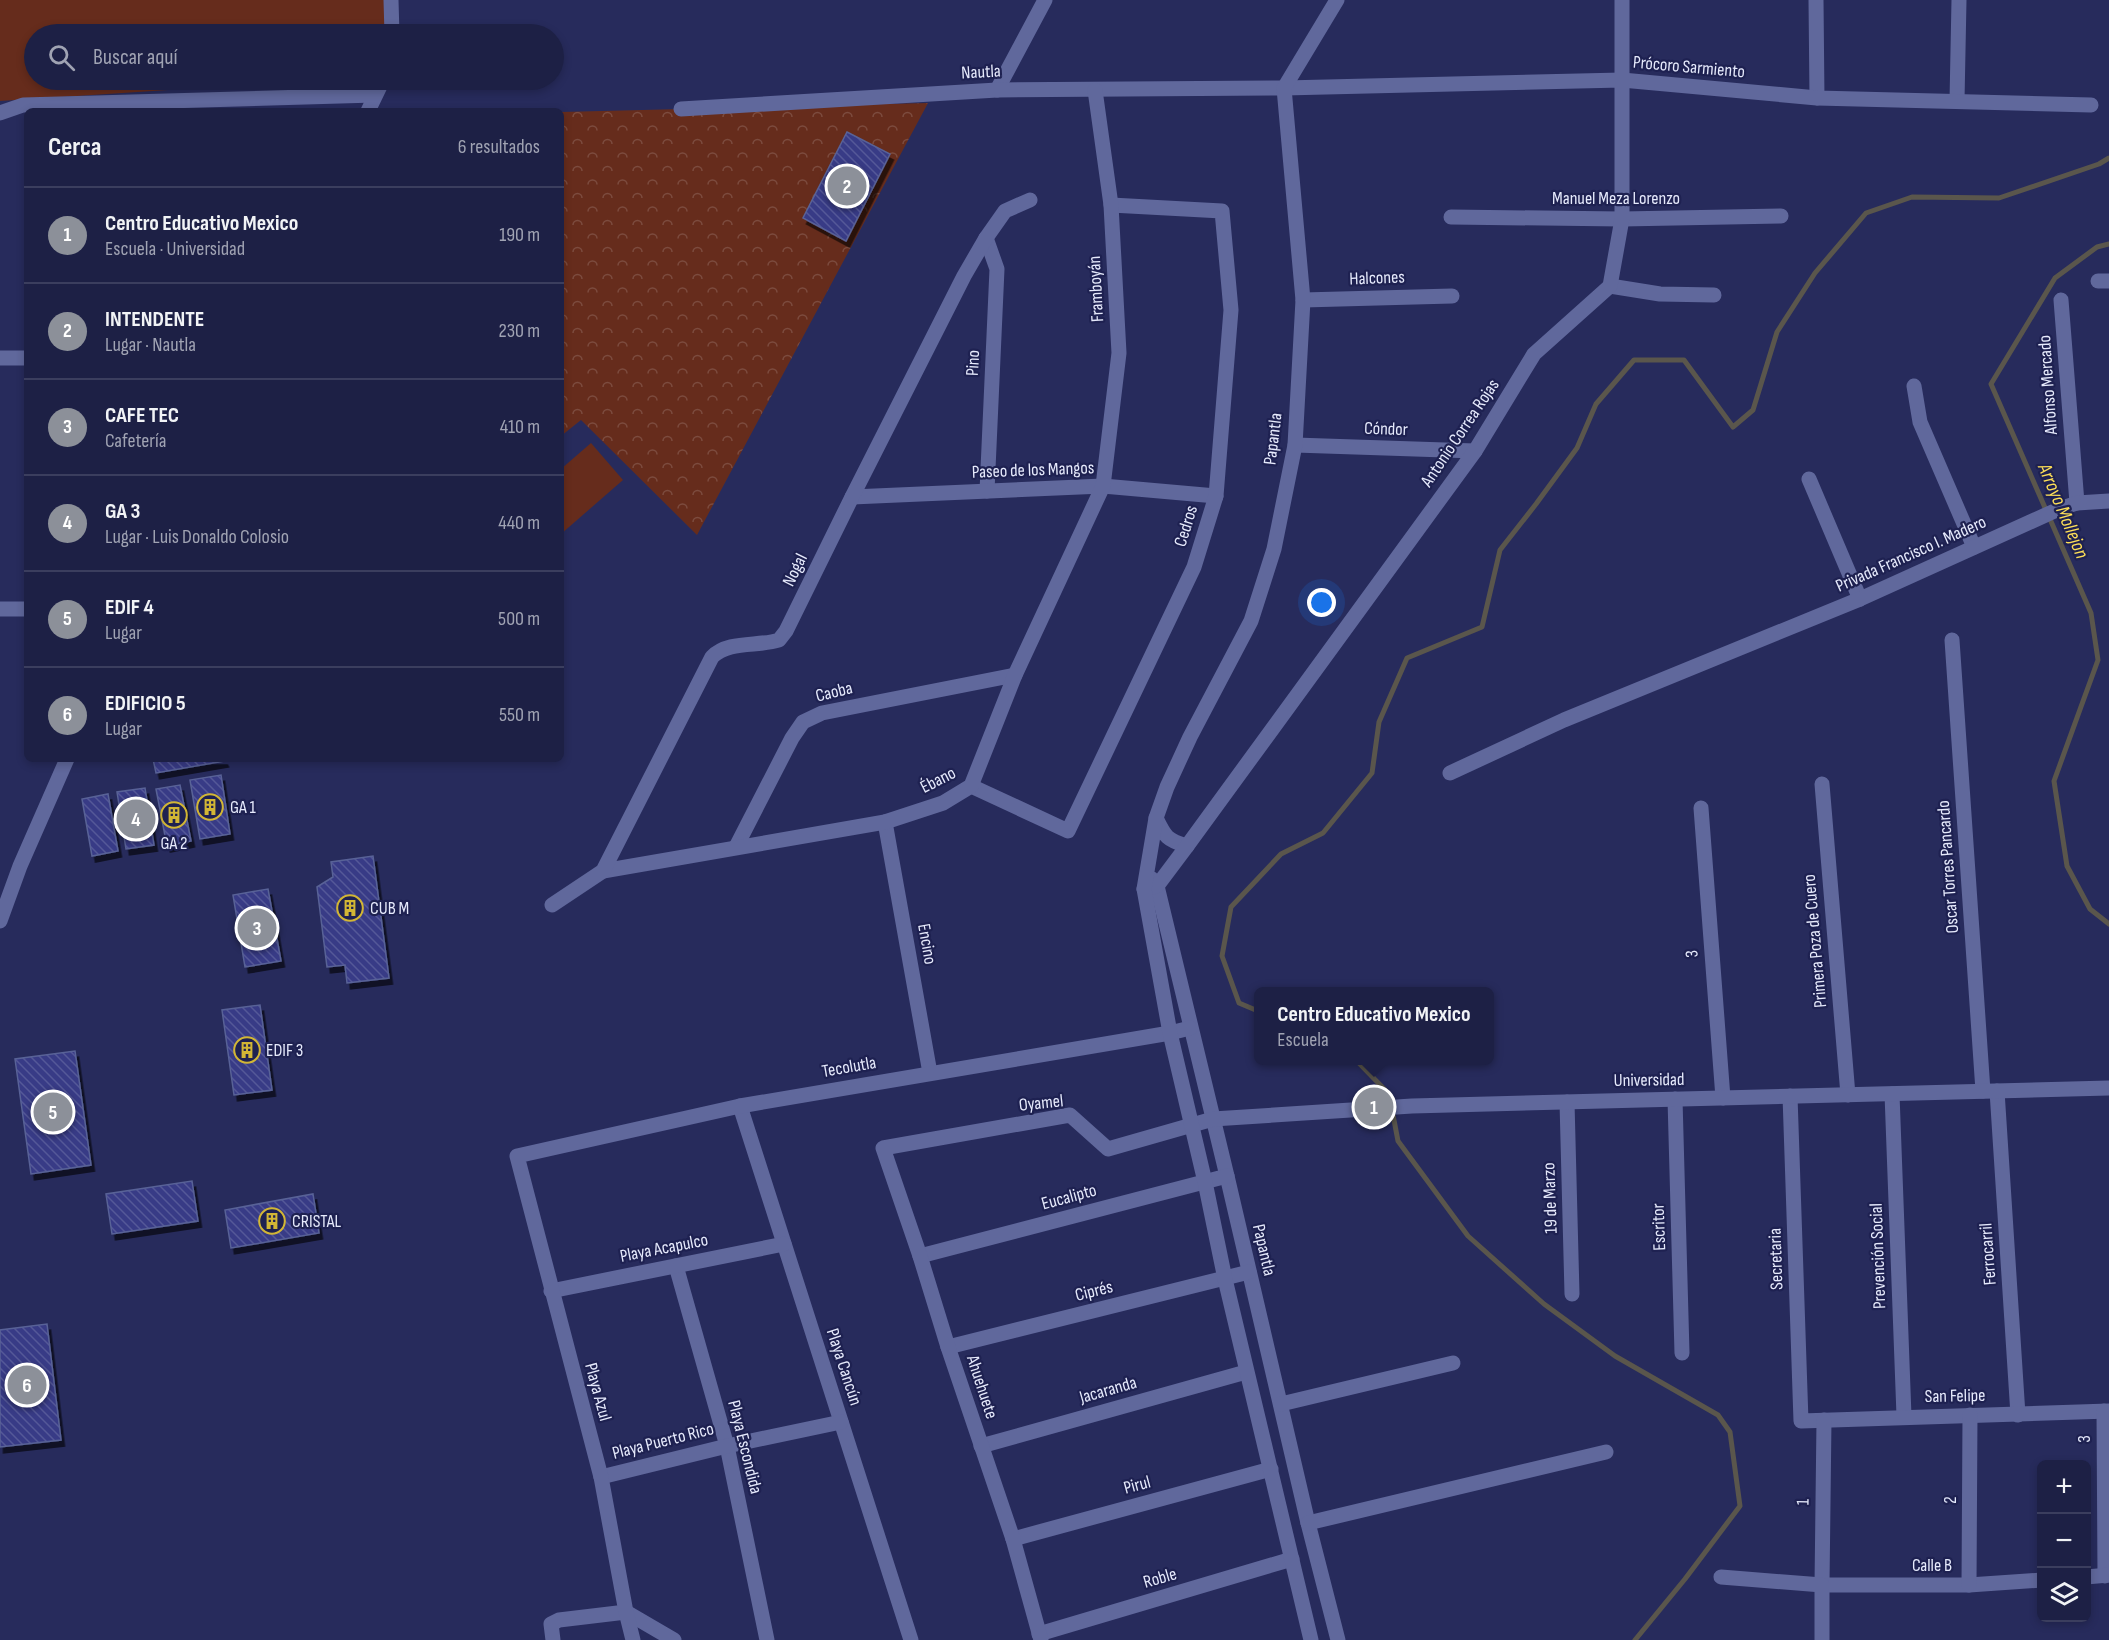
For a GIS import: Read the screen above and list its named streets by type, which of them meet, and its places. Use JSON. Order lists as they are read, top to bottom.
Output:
{
  "streets": {
    "street": [
      "Prócoro Sarmiento",
      "Nautla",
      "Manuel Meza Lorenzo",
      "Halcones",
      "Framboyán",
      "Pino",
      "Alfonso Mercado",
      "Cóndor",
      "Antonio Correa Rojas",
      "Papantla",
      "Paseo de los Mangos",
      "Cedros",
      "Privada Francisco I. Madero",
      "Nogal",
      "Caoba",
      "Ébano",
      "Oscar Torres Pancardo",
      "Primera Poza de Cuero",
      "Encino",
      "3",
      "Tecolutla",
      "Universidad",
      "Oyamel",
      "Eucalipto",
      "19 de Marzo",
      "Escritor",
      "Playa Acapulco",
      "Ferrocarril",
      "Prevención Social",
      "Secretaria",
      "Ciprés",
      "Playa Cancún",
      "Ahuehuete",
      "Jacaranda",
      "Playa Azul",
      "San Felipe",
      "Playa Puerto Rico",
      "Playa Escondida",
      "Pirul",
      "2",
      "1",
      "Calle B",
      "Roble"
    ]
  },
  "crossings": [
    ["Prócoro Sarmiento", "Nautla"],
    ["Prócoro Sarmiento", "Papantla"],
    ["Nautla", "Framboyán"],
    ["Nautla", "Papantla"],
    ["Halcones", "Papantla"],
    ["Framboyán", "Paseo de los Mangos"],
    ["Framboyán", "Cedros"],
    ["Framboyán", "Ébano"],
    ["Pino", "Paseo de los Mangos"],
    ["Pino", "Nogal"],
    ["Alfonso Mercado", "Privada Francisco I. Madero"],
    ["Cóndor", "Antonio Correa Rojas"],
    ["Cóndor", "Papantla"],
    ["Antonio Correa Rojas", "Papantla"],
    ["Papantla", "Tecolutla"],
    ["Papantla", "Universidad"],
    ["Papantla", "Oyamel"],
    ["Papantla", "Eucalipto"],
    ["Papantla", "Ciprés"],
    ["Papantla", "Jacaranda"],
    ["Papantla", "Pirul"],
    ["Papantla", "Roble"],
    ["Paseo de los Mangos", "Cedros"],
    ["Paseo de los Mangos", "Nogal"],
    ["Paseo de los Mangos", "Ébano"],
    ["Cedros", "Ébano"],
    ["Nogal", "Ébano"],
    ["Caoba", "Ébano"],
    ["Ébano", "Encino"],
    ["Oscar Torres Pancardo", "Universidad"],
    ["Oscar Torres Pancardo", "Ferrocarril"],
    ["Primera Poza de Cuero", "Universidad"],
    ["Encino", "Tecolutla"],
    ["3", "Universidad"],
    ["3", "San Felipe"],
    ["Tecolutla", "Playa Cancún"],
    ["Tecolutla", "Playa Azul"],
    ["Universidad", "Oyamel"],
    ["Universidad", "19 de Marzo"],
    ["Universidad", "Escritor"],
    ["Universidad", "Ferrocarril"],
    ["Universidad", "Prevención Social"],
    ["Universidad", "Secretaria"],
    ["Oyamel", "Ahuehuete"],
    ["Eucalipto", "Ahuehuete"],
    ["Playa Acapulco", "Playa Cancún"],
    ["Playa Acapulco", "Playa Azul"],
    ["Playa Acapulco", "Playa Escondida"],
    ["Ferrocarril", "San Felipe"],
    ["Prevención Social", "San Felipe"],
    ["Secretaria", "San Felipe"],
    ["Ciprés", "Ahuehuete"],
    ["Playa Cancún", "Playa Puerto Rico"],
    ["Ahuehuete", "Jacaranda"],
    ["Ahuehuete", "Pirul"],
    ["Ahuehuete", "Roble"],
    ["Playa Azul", "Playa Puerto Rico"],
    ["San Felipe", "2"],
    ["San Felipe", "1"],
    ["Playa Puerto Rico", "Playa Escondida"],
    ["2", "Calle B"],
    ["1", "Calle B"]
  ],
  "water": ["Arroyo Mollejon"],
  "places": {
    "building": [
      "GA 1",
      "GA 2",
      "CUB M",
      "EDIF 3",
      "CRISTAL"
    ]
  },
  "page": {
    "search": "Buscar aquí",
    "heading": ["Cerca", "6 resultados"],
    "pins": [
      "2",
      "4",
      "3",
      "1",
      "5",
      "6"
    ],
    "list": [
      {
        "mark": "1",
        "name": "Centro Educativo Mexico",
        "note": "Escuela · Universidad",
        "value": "190 m"
      },
      {
        "mark": "2",
        "name": "INTENDENTE",
        "note": "Lugar · Nautla",
        "value": "230 m"
      },
      {
        "mark": "3",
        "name": "CAFE TEC",
        "note": "Cafetería",
        "value": "410 m"
      },
      {
        "mark": "4",
        "name": "GA 3",
        "note": "Lugar · Luis Donaldo Colosio",
        "value": "440 m"
      },
      {
        "mark": "5",
        "name": "EDIF 4",
        "note": "Lugar",
        "value": "500 m"
      },
      {
        "mark": "6",
        "name": "EDIFICIO 5",
        "note": "Lugar",
        "value": "550 m"
      }
    ],
    "popup": ["Centro Educativo Mexico", "Escuela"],
    "map_buttons": ["+", "−"]
  }
}
